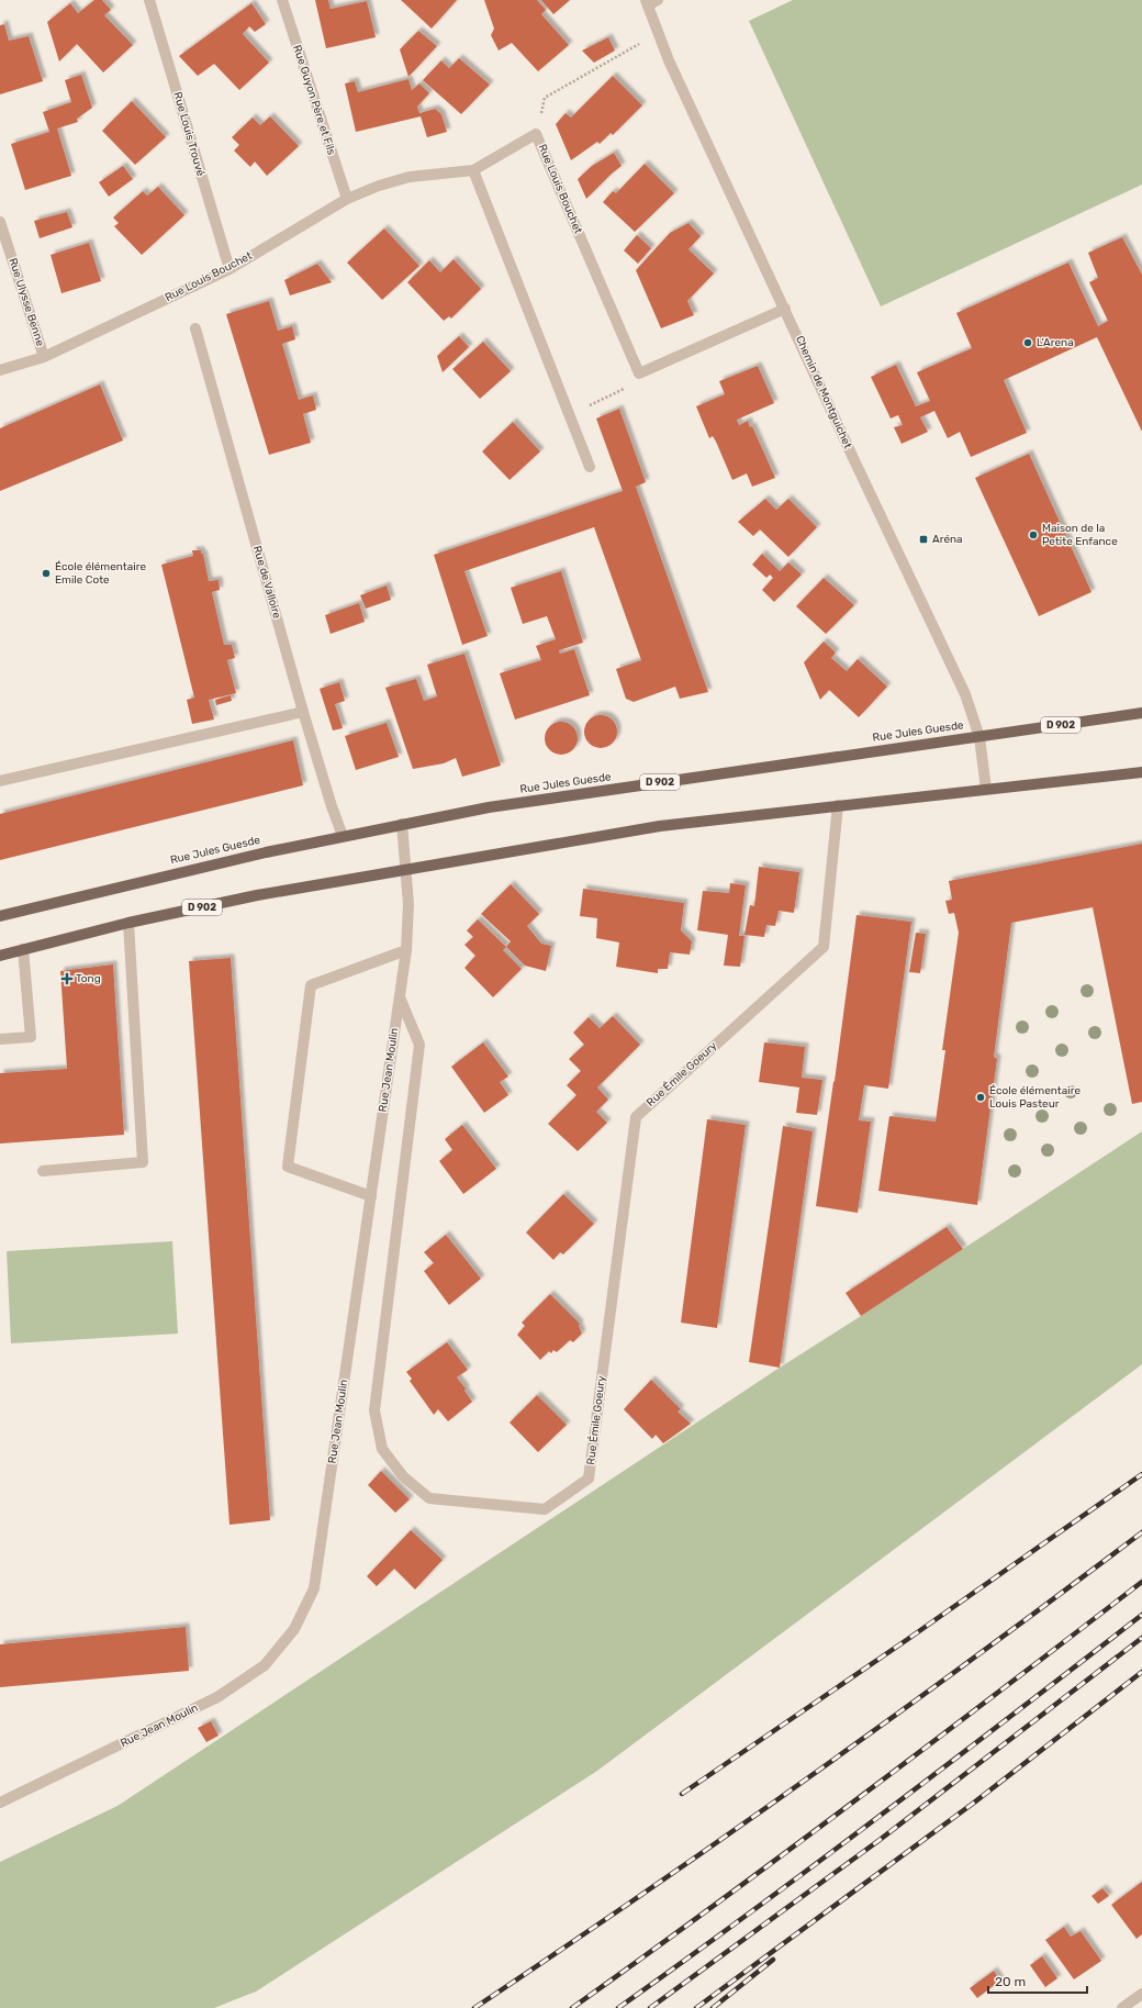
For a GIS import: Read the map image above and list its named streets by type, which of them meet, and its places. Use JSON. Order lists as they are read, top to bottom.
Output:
{
  "streets": {
    "main road": ["D 902", "Rue Jules Guesde"],
    "street": [
      "Rue Guyon Père et Fils",
      "Rue Louis Trouvé",
      "Rue Louis Bouchet",
      "Rue Ulysse Benne",
      "Chemin de Montguichet",
      "Rue de Valloire",
      "Rue Jean Moulin",
      "Rue Émile Goeury"
    ]
  },
  "crossings": [
    ["Rue Guyon Père et Fils", "Rue Louis Bouchet"],
    ["Rue Louis Trouvé", "Rue Louis Bouchet"],
    ["Rue Louis Bouchet", "Rue Ulysse Benne"],
    ["Chemin de Montguichet", "D 902"],
    ["Chemin de Montguichet", "Rue Jules Guesde"],
    ["Rue de Valloire", "Rue Jules Guesde"],
    ["D 902", "Rue Jean Moulin"],
    ["D 902", "Rue Émile Goeury"],
    ["Rue Jules Guesde", "Rue Jean Moulin"],
    ["Rue Jean Moulin", "Rue Émile Goeury"]
  ],
  "places": {
    "other": [
      "L'Arena",
      "Maison de la Petite Enfance",
      "École élémentaire Emile Cote",
      "École élémentaire Louis Pasteur"
    ],
    "transit": ["Aréna"],
    "health": ["Tong"]
  },
  "scale_bar": "20 m"
}
